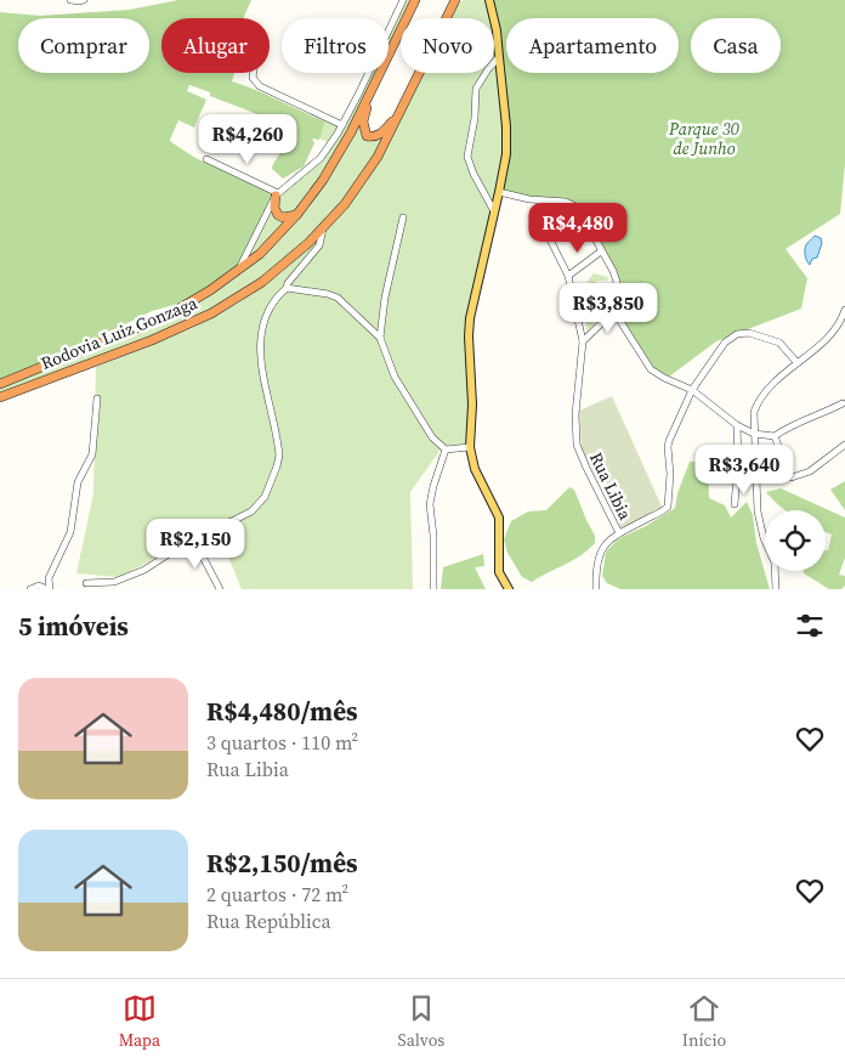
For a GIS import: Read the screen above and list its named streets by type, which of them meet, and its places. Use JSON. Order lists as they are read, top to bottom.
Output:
{
  "streets": {
    "highway": ["Rodovia Luiz Gonzaga"],
    "street": ["Rua Libia"]
  },
  "parks": ["Parque 30 de Junho"],
  "page": {
    "chip": [
      "Comprar",
      "Alugar",
      "Filtros",
      "Novo",
      "Apartamento",
      "Casa"
    ],
    "price": [
      "R$4,260",
      "R$4,480",
      "R$3,850",
      "R$3,640",
      "R$2,150"
    ],
    "heading": "5 imóveis",
    "list": [
      {
        "name": "R$4,480/mês",
        "note": "3 quartos · 110 m² · Rua Libia"
      },
      {
        "name": "R$2,150/mês",
        "note": "2 quartos · 72 m² · Rua República"
      }
    ],
    "tabs": ["Mapa", "Salvos", "Início"]
  }
}
